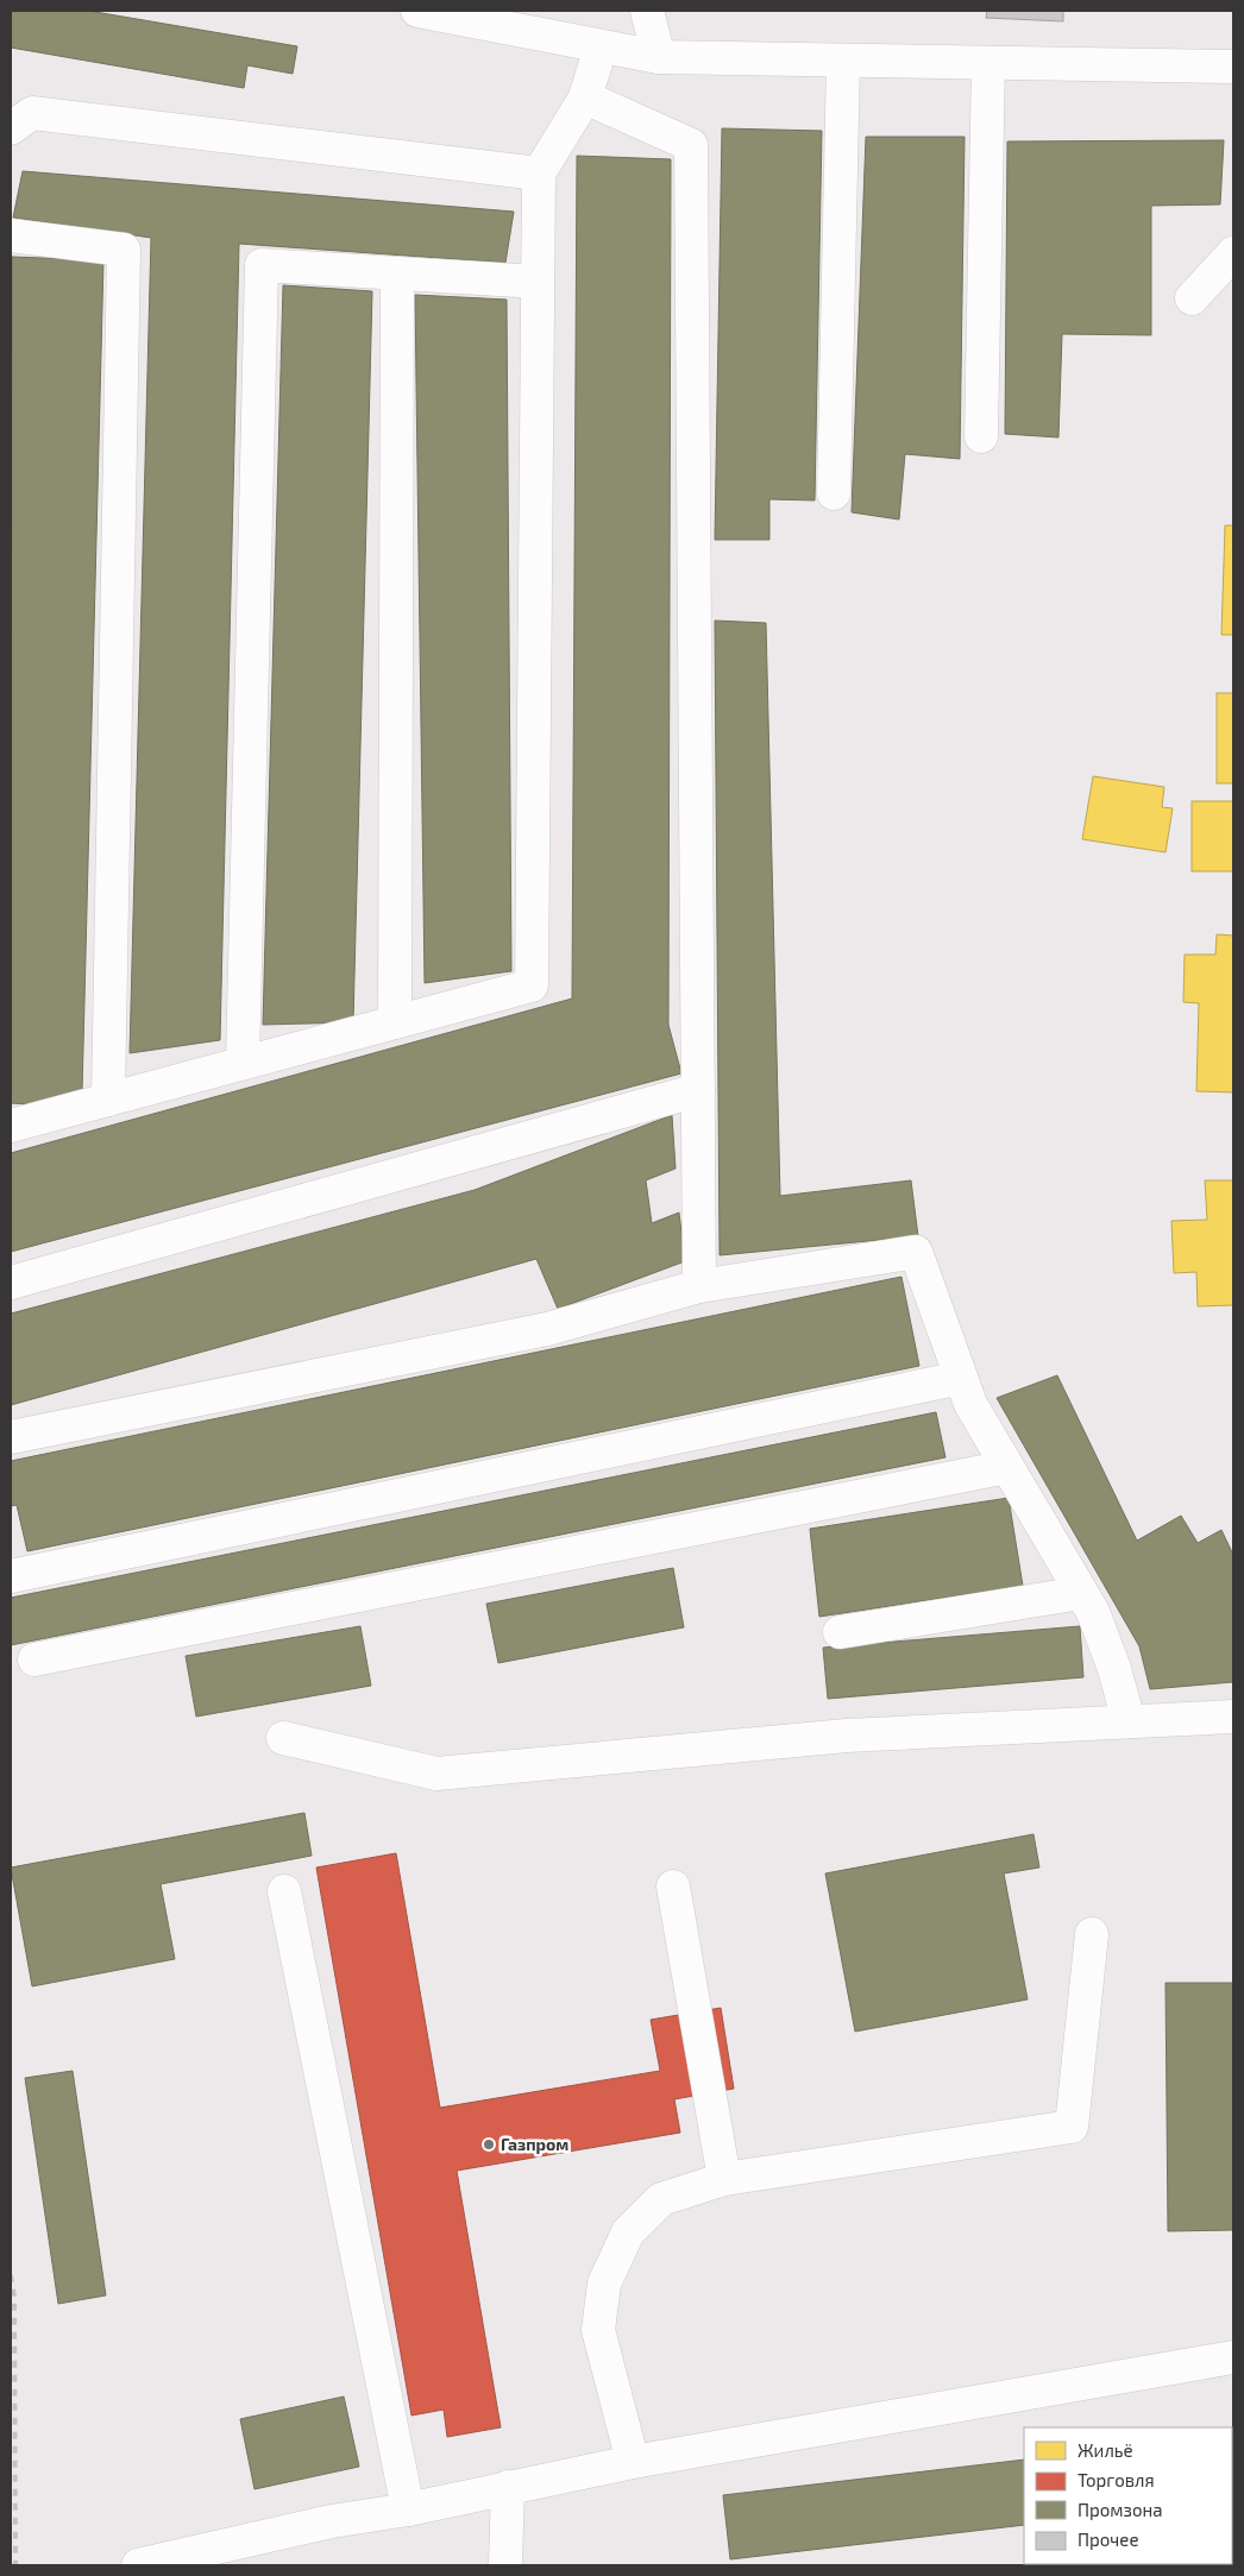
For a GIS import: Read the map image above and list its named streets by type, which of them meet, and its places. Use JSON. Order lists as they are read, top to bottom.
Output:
{
  "places": ["Газпром"],
  "legend": [
    "Жильё",
    "Торговля",
    "Промзона",
    "Прочее"
  ]
}
